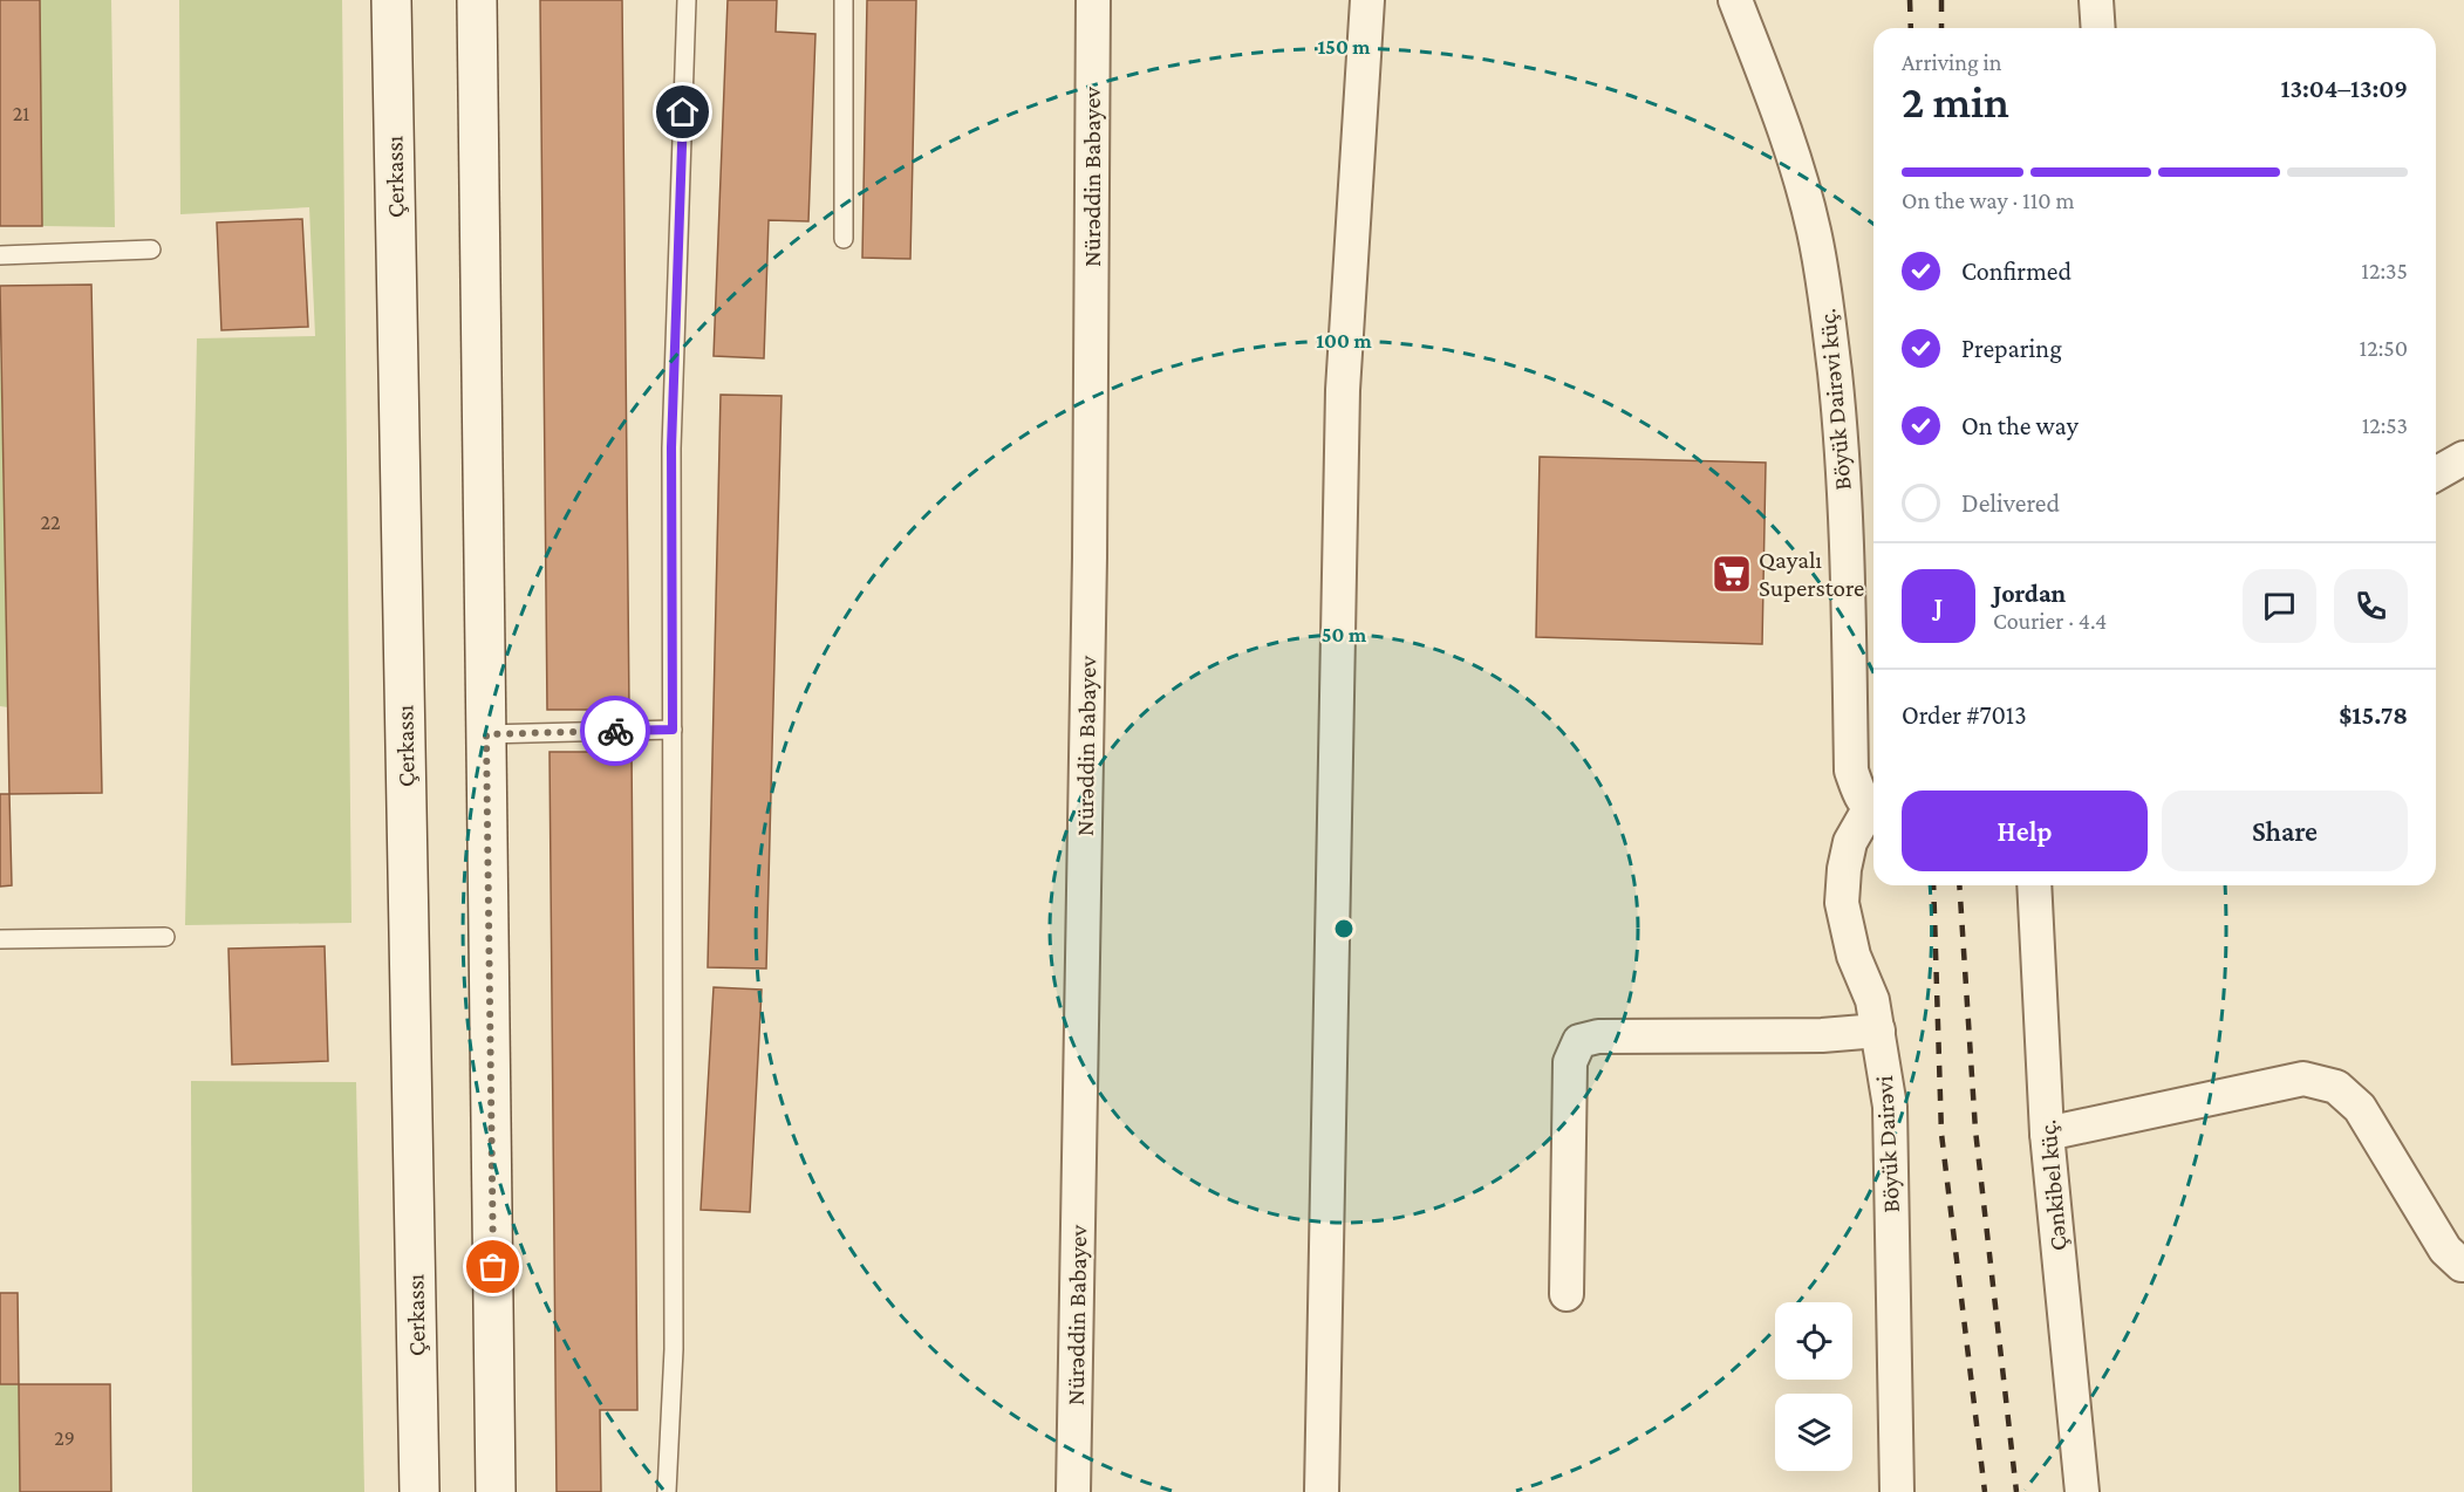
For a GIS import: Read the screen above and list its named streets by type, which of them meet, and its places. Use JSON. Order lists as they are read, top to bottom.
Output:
{
  "streets": {
    "street": [
      "Çerkassı",
      "Nürəddin Babayev",
      "Böyük Dairəvi küç.",
      "Böyük Dairəvi",
      "Çənkibel küç."
    ]
  },
  "places": {
    "supermarket": ["Qayalı Superstore"]
  },
  "house_numbers": ["21", "22", "29"],
  "page": {
    "heading": ["2 min", "Arriving in", "13:04–13:09"],
    "panel": [
      "Jordan",
      "Courier · 4.4",
      "Order #7013",
      "$15.78"
    ],
    "bar": "On the way · 110 m",
    "list": [
      ["Confirmed", "12:35"],
      ["Preparing", "12:50"],
      ["On the way", "12:53"],
      "Delivered"
    ],
    "round": "J",
    "buttons": ["Help", "Share"]
  },
  "rings": ["150 m", "100 m", "50 m"]
}
